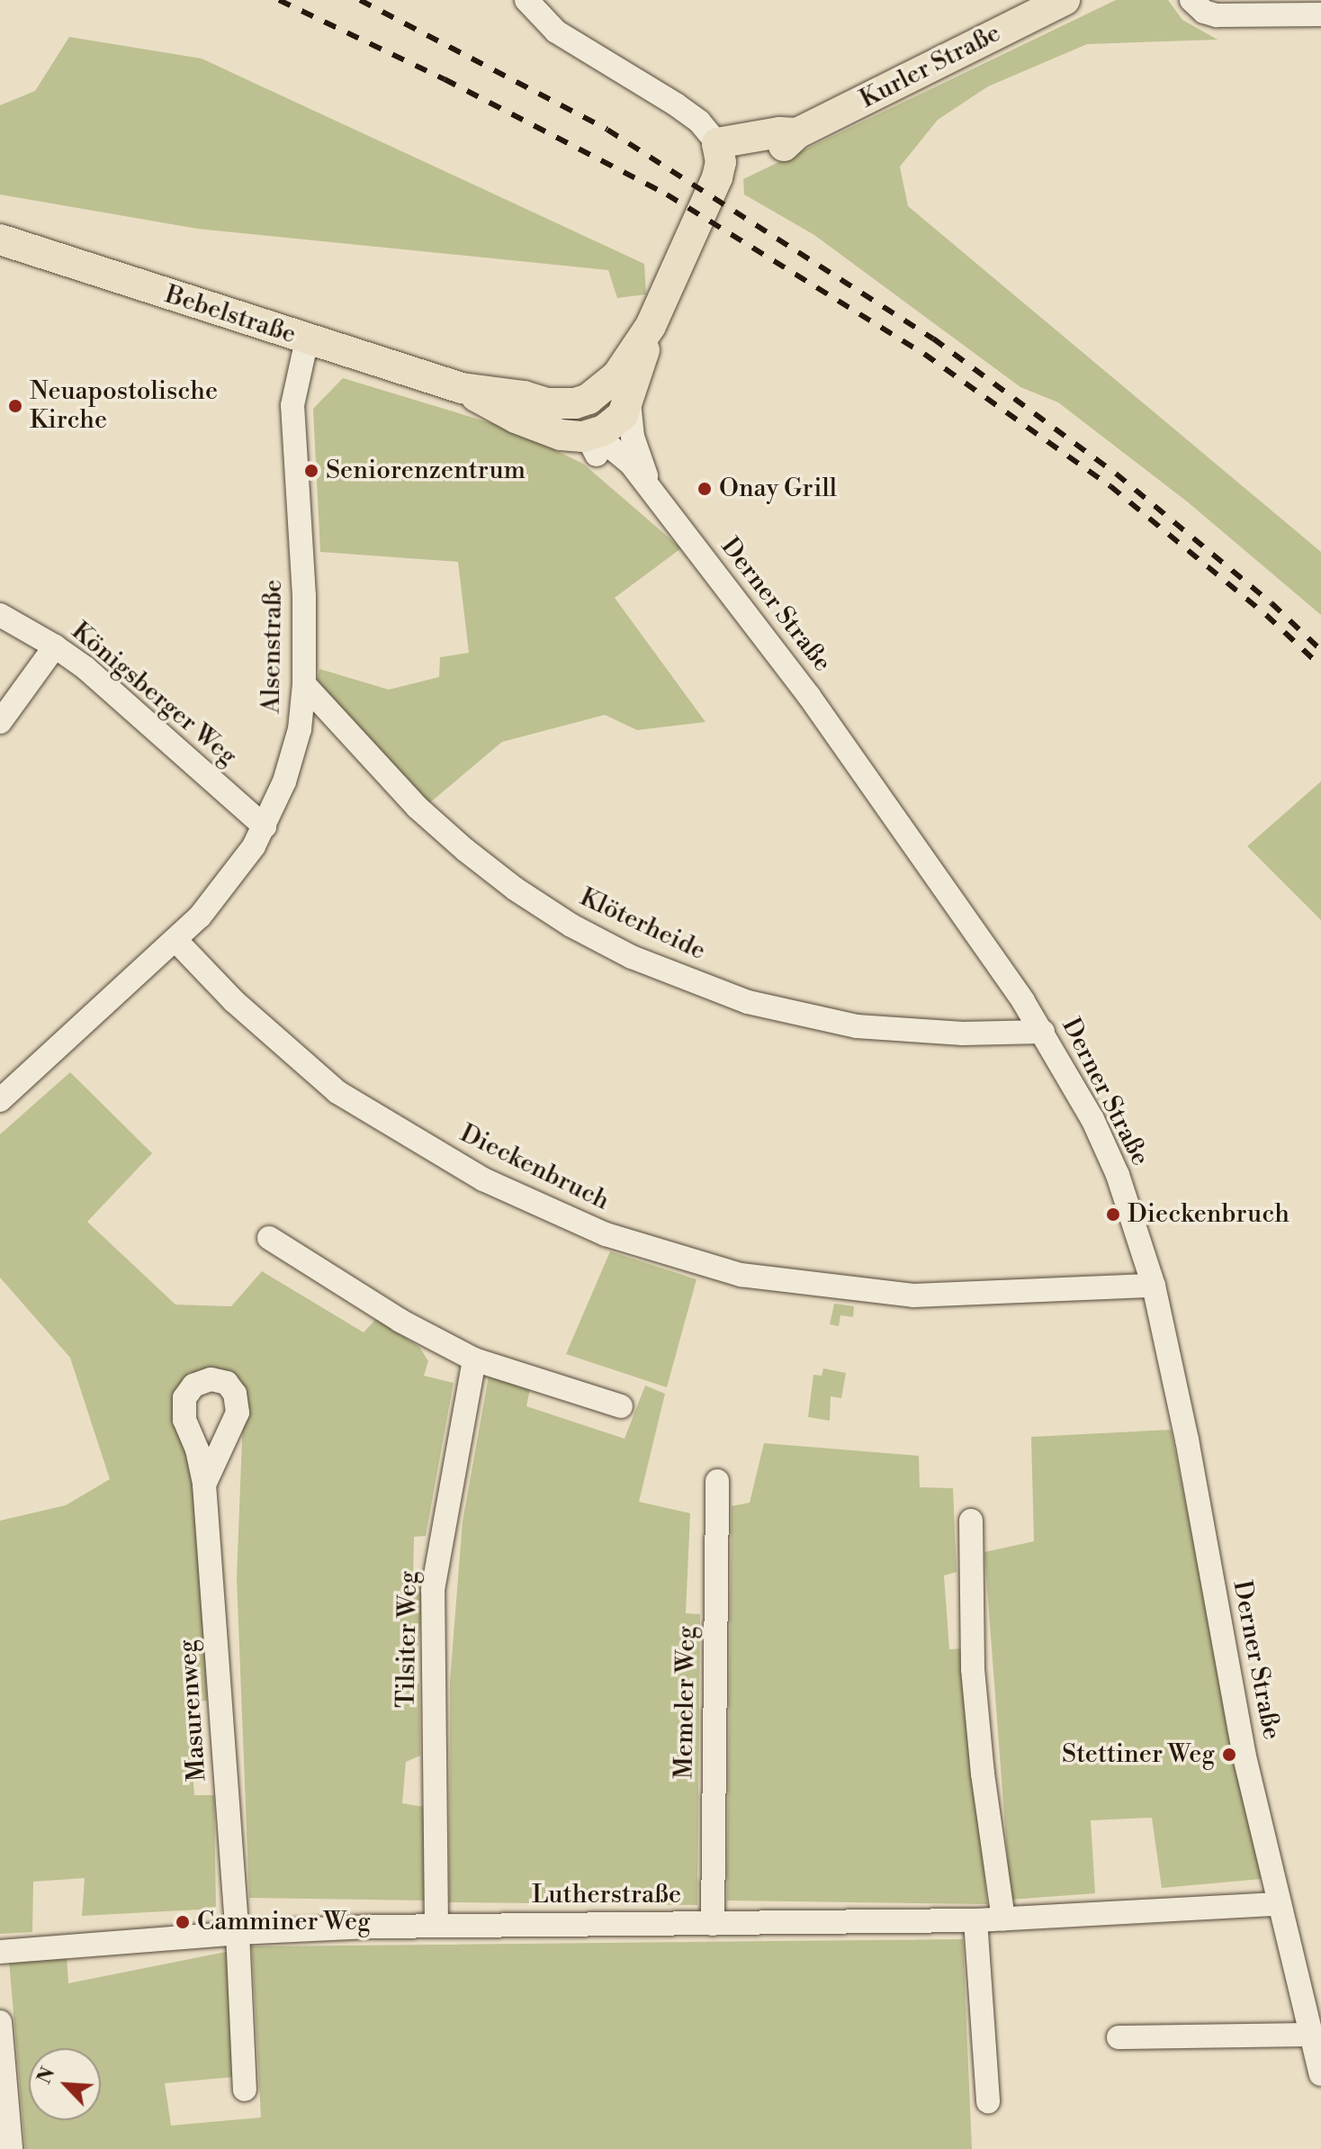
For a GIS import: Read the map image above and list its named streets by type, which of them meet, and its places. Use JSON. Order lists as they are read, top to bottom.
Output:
{
  "streets": {
    "main road": ["Kurler Straße", "Bebelstraße"],
    "street": [
      "Derner Straße",
      "Alsenstraße",
      "Königsberger Weg",
      "Klöterheide",
      "Dieckenbruch",
      "Tilsiter Weg",
      "Memeler Weg",
      "Masurenweg",
      "Lutherstraße"
    ]
  },
  "crossings": [
    ["Bebelstraße", "Derner Straße"],
    ["Bebelstraße", "Alsenstraße"],
    ["Derner Straße", "Klöterheide"],
    ["Derner Straße", "Dieckenbruch"],
    ["Derner Straße", "Lutherstraße"],
    ["Alsenstraße", "Königsberger Weg"],
    ["Alsenstraße", "Klöterheide"],
    ["Alsenstraße", "Dieckenbruch"],
    ["Tilsiter Weg", "Lutherstraße"],
    ["Memeler Weg", "Lutherstraße"],
    ["Masurenweg", "Lutherstraße"]
  ],
  "places": [
    "Neuapostolische Kirche",
    "Seniorenzentrum",
    "Onay Grill",
    "Dieckenbruch",
    "Stettiner Weg",
    "Camminer Weg"
  ],
  "north": "top left"
}
